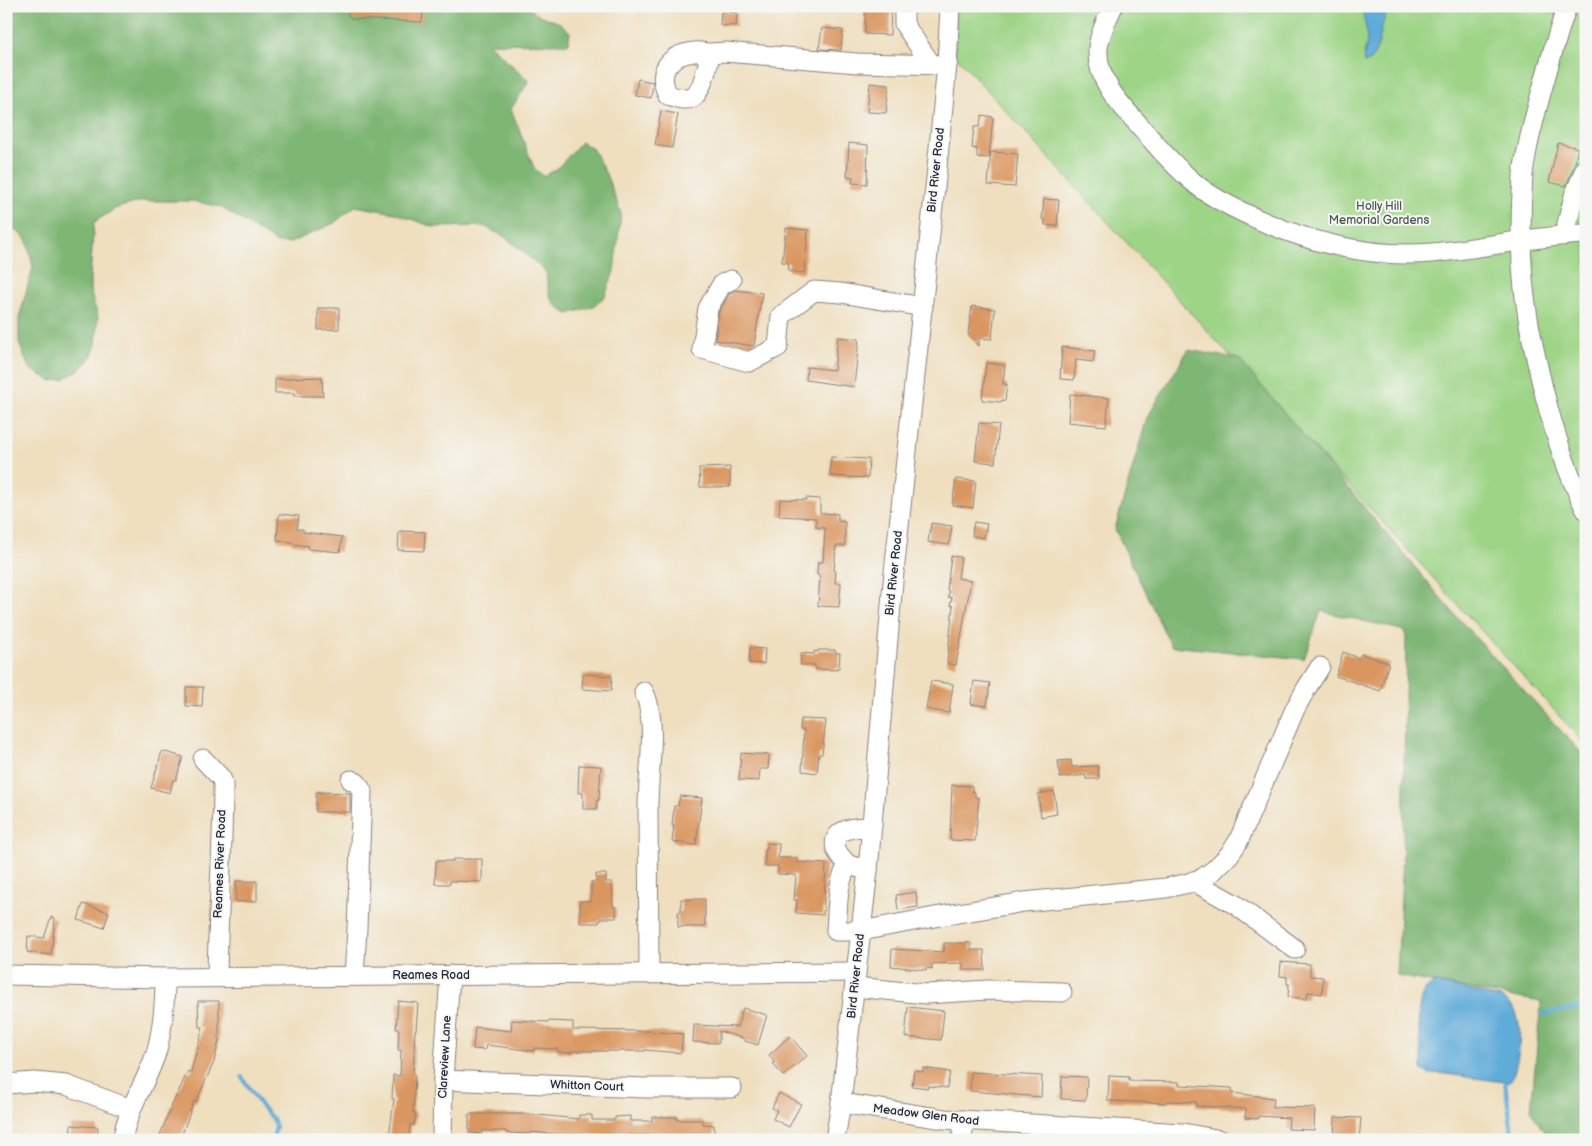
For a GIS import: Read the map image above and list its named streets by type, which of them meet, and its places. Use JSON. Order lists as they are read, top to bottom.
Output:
{
  "streets": {
    "street": [
      "Bird River Road",
      "Reames River Road",
      "Reames Road",
      "Clareview Lane",
      "Whitton Court",
      "Meadow Glen Road"
    ]
  },
  "crossings": [
    ["Bird River Road", "Reames Road"],
    ["Bird River Road", "Meadow Glen Road"],
    ["Reames River Road", "Reames Road"],
    ["Reames Road", "Clareview Lane"],
    ["Clareview Lane", "Whitton Court"]
  ],
  "parks": ["Holly Hill Memorial Gardens"]
}
